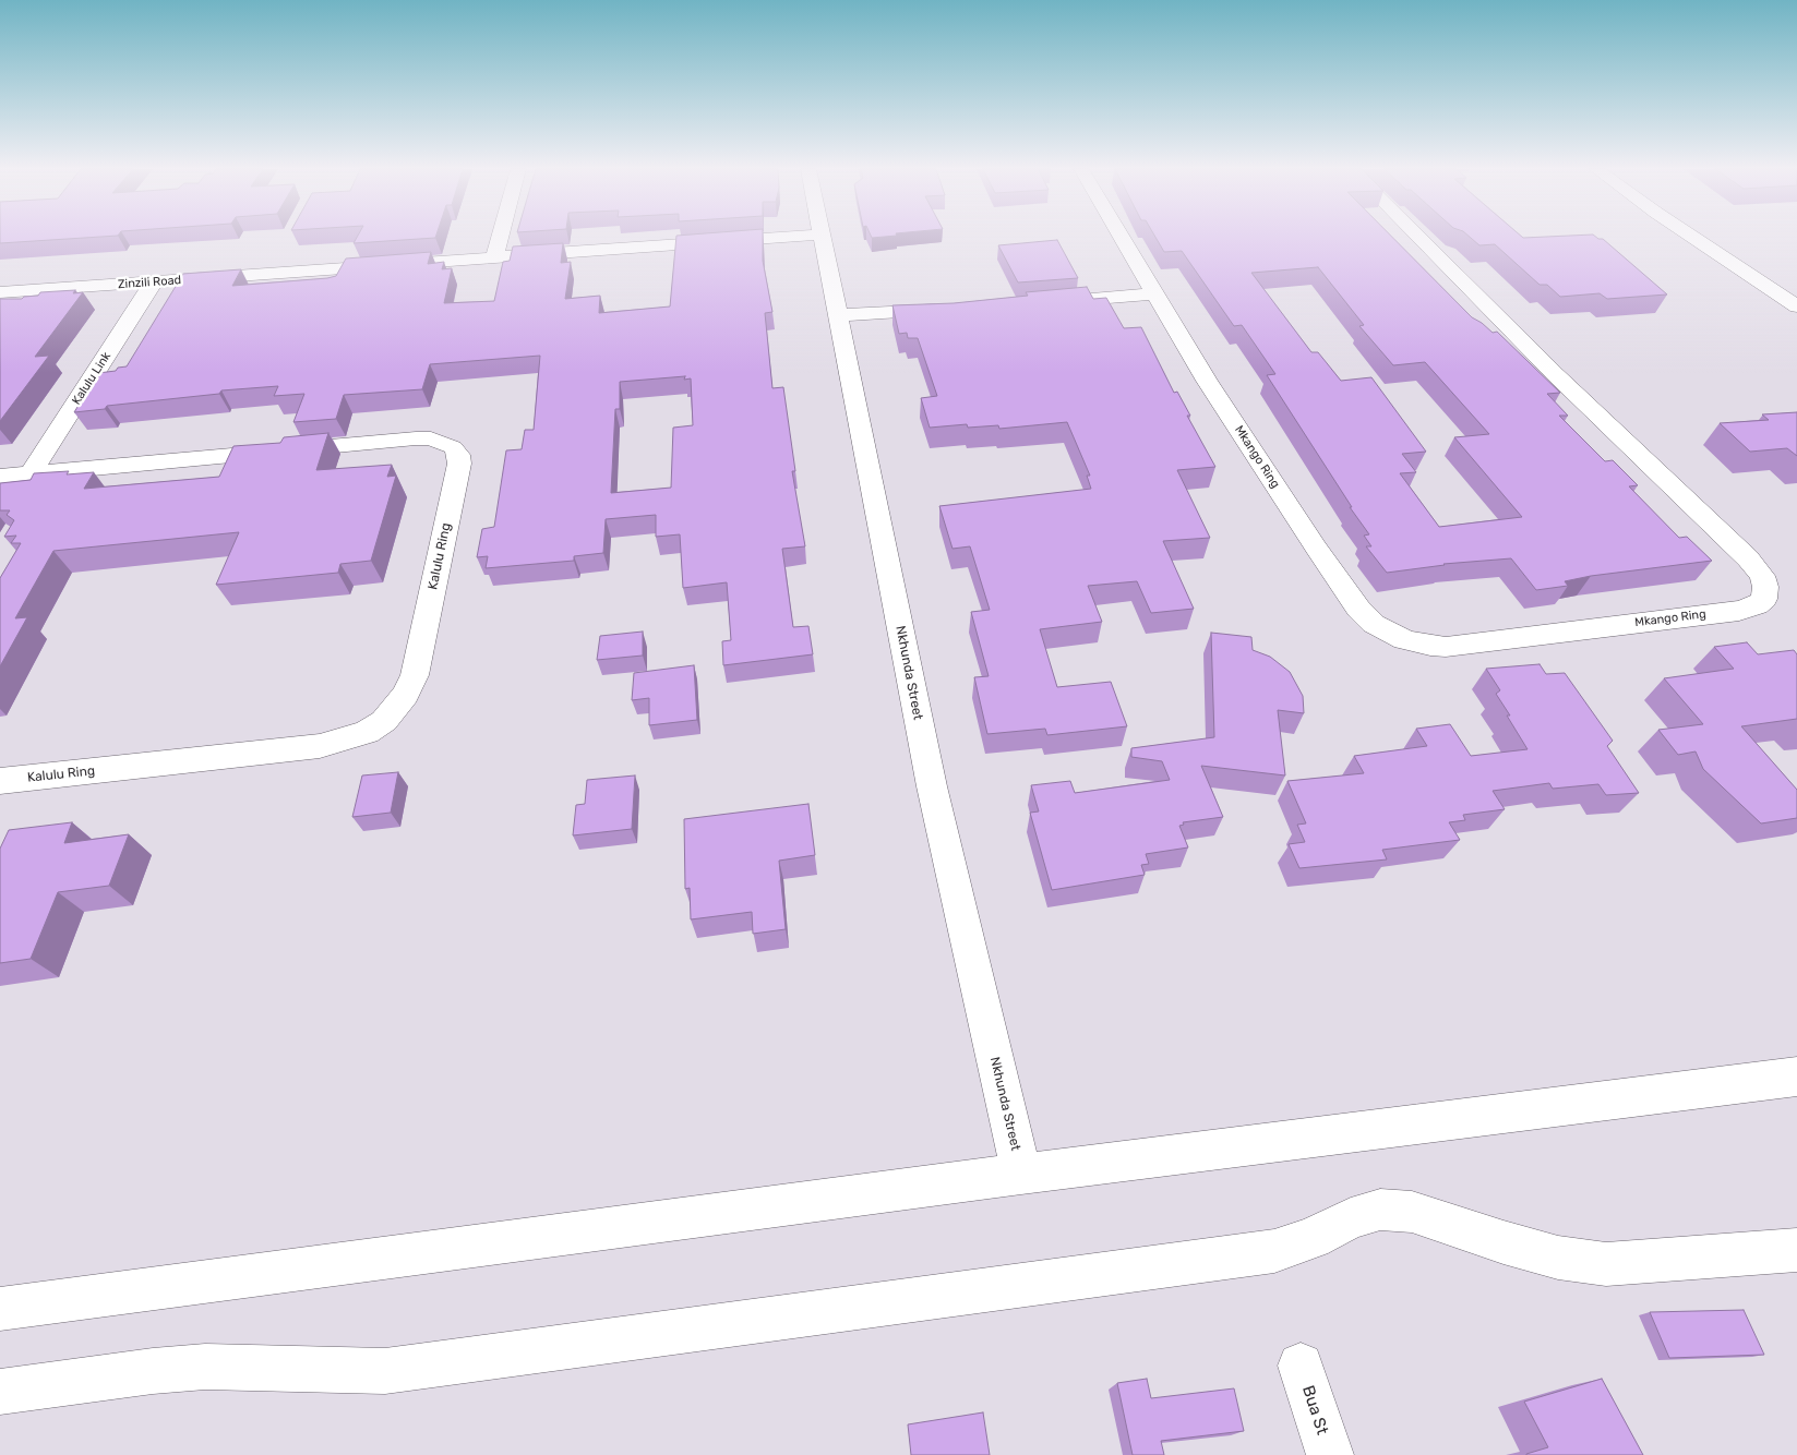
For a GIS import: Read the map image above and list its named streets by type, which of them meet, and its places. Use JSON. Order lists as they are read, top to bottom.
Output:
{
  "streets": {
    "street": [
      "Zinzili Road",
      "Kalulu Link",
      "Mkango Ring",
      "Kalulu Ring",
      "Nkhunda Street",
      "Bua St"
    ]
  },
  "crossings": [
    ["Zinzili Road", "Kalulu Link"],
    ["Kalulu Link", "Kalulu Ring"]
  ]
}
